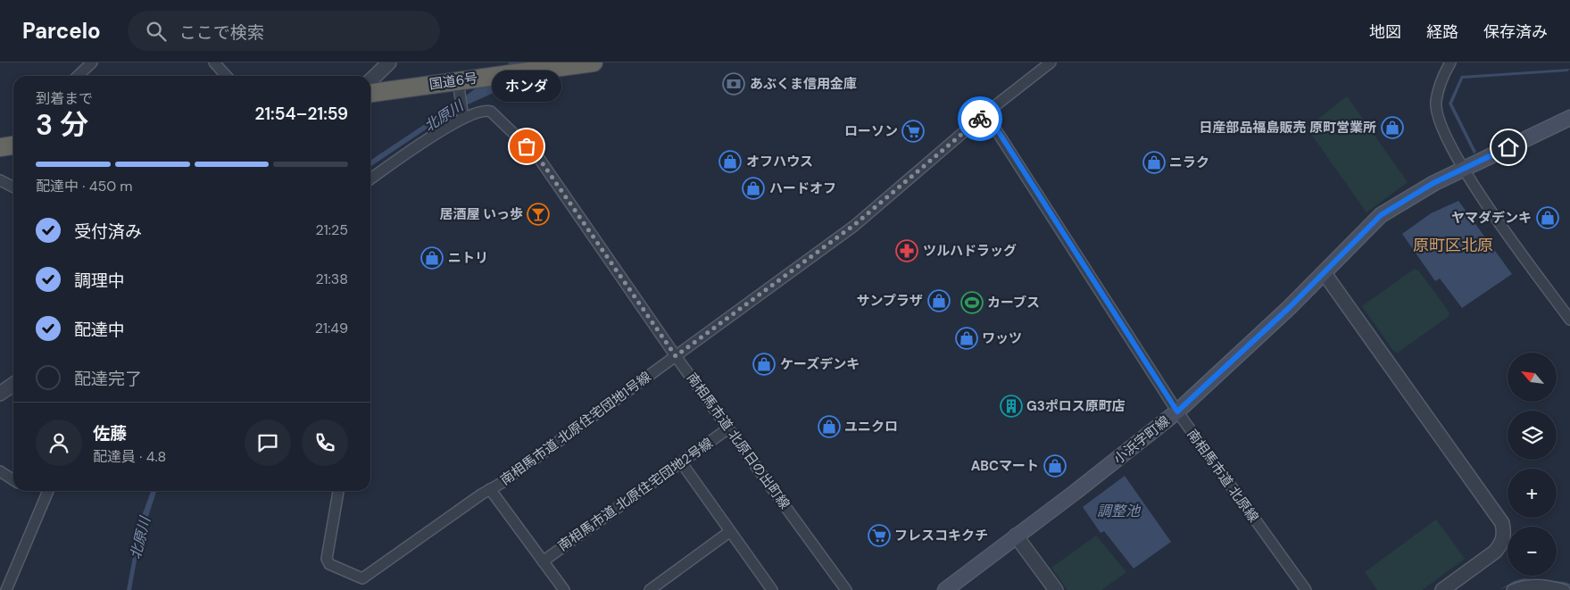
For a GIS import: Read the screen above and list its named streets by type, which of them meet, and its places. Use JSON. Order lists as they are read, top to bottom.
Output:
{
  "streets": {
    "highway": ["国道6号"],
    "main road": ["小浜字町線"],
    "street": [
      "南相馬市道 北原住宅団地1号線",
      "南相馬市道 北原日の出町線",
      "南相馬市道 北原線",
      "南相馬市道 北原住宅団地2号線"
    ]
  },
  "crossings": [
    ["南相馬市道 北原住宅団地1号線", "南相馬市道 北原日の出町線"],
    ["南相馬市道 北原住宅団地1号線", "南相馬市道 北原線"],
    ["南相馬市道 北原住宅団地1号線", "南相馬市道 北原住宅団地2号線"],
    ["小浜字町線", "南相馬市道 北原線"],
    ["南相馬市道 北原日の出町線", "南相馬市道 北原住宅団地2号線"]
  ],
  "districts": ["原町区北原"],
  "water": ["北原川", "調整池"],
  "places": {
    "bank": ["あぶくま信用金庫"],
    "shop": [
      "日産部品福島販売 原町営業所",
      "オフハウス",
      "ニラク",
      "ハードオフ",
      "ヤマダデンキ",
      "ニトリ",
      "サンプラザ",
      "ワッツ",
      "ケーズデンキ",
      "ユニクロ",
      "ABCマート"
    ],
    "supermarket": ["ローソン", "フレスコキクチ"],
    "other": ["ホンダ"],
    "bar": ["居酒屋 いっ歩"],
    "pharmacy": ["ツルハドラッグ"],
    "sports": ["カーブス"],
    "building": ["G3ポロス原町店"]
  },
  "north": "top left",
  "page": {
    "header": "Parcelo",
    "search": "ここで検索",
    "nav": ["地図", "経路", "保存済み"],
    "bubble": "ホンダ",
    "heading": ["3 分", "到着まで", "21:54–21:59"],
    "panel": ["佐藤", "配達員 · 4.8"],
    "bar": "配達中 · 450 m",
    "list": [
      ["受付済み", "21:25"],
      ["調理中", "21:38"],
      ["配達中", "21:49"],
      "配達完了"
    ],
    "map_buttons": ["+", "−"]
  }
}
